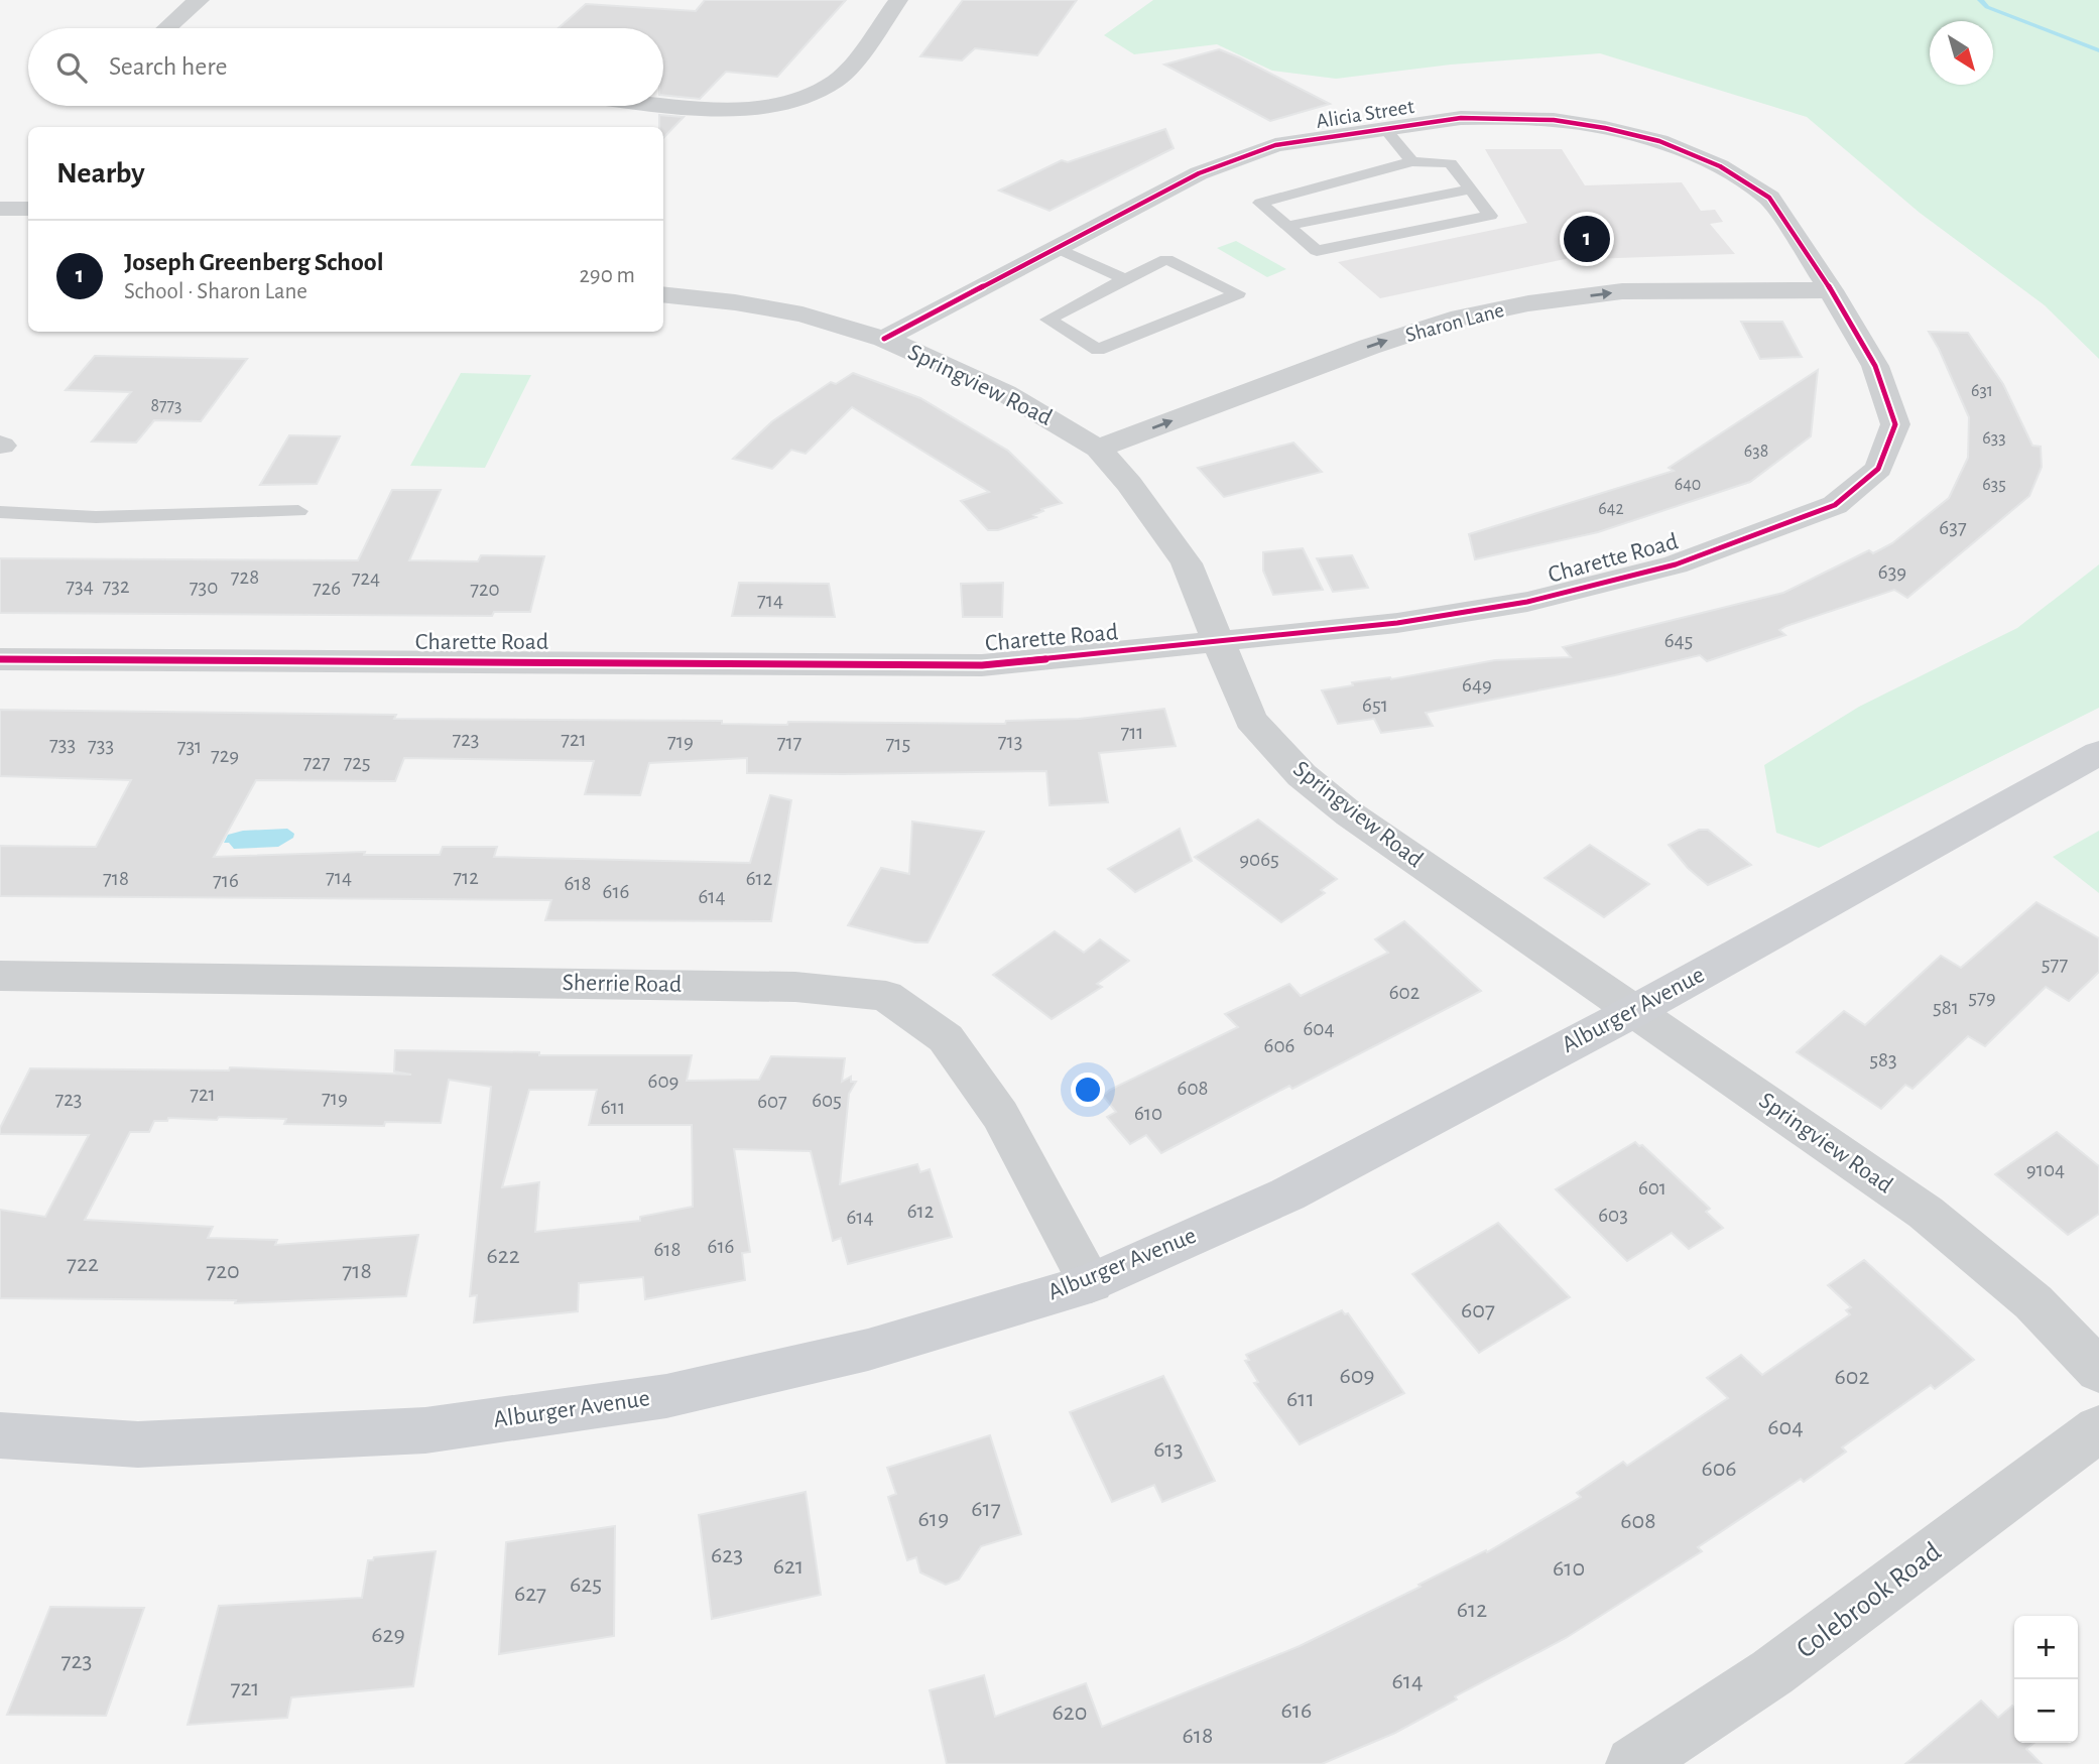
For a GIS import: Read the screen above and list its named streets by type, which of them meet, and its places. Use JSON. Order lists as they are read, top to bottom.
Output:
{
  "streets": {
    "street": [
      "Alicia Street",
      "Sharon Lane",
      "Springview Road",
      "Charette Road",
      "Sherrie Road",
      "Alburger Avenue",
      "Colebrook Road"
    ]
  },
  "crossings": [
    ["Alicia Street", "Sharon Lane"],
    ["Alicia Street", "Springview Road"],
    ["Alicia Street", "Charette Road"],
    ["Sharon Lane", "Springview Road"],
    ["Sharon Lane", "Charette Road"],
    ["Springview Road", "Charette Road"],
    ["Springview Road", "Alburger Avenue"],
    ["Sherrie Road", "Alburger Avenue"]
  ],
  "one_way": ["Sharon Lane"],
  "house_numbers": [
    "631",
    "8773",
    "633",
    "638",
    "640",
    "635",
    "642",
    "637",
    "639",
    "728",
    "724",
    "734",
    "732",
    "730",
    "726",
    "720",
    "714",
    "645",
    "649",
    "651",
    "711",
    "723",
    "721",
    "719",
    "713",
    "717",
    "715",
    "733",
    "733",
    "731",
    "729",
    "727",
    "725",
    "9065",
    "714",
    "712",
    "718",
    "612",
    "716",
    "618",
    "616",
    "614",
    "577",
    "602",
    "579",
    "581",
    "604",
    "606",
    "583",
    "609",
    "608",
    "721",
    "719",
    "723",
    "605",
    "607",
    "611",
    "610",
    "9104",
    "601",
    "612",
    "603",
    "614",
    "616",
    "618",
    "622",
    "722",
    "720",
    "718",
    "607",
    "609",
    "602",
    "611",
    "604",
    "613",
    "606",
    "617",
    "619",
    "608",
    "623",
    "621",
    "610",
    "625",
    "627",
    "612",
    "629",
    "723",
    "614",
    "721",
    "616",
    "620",
    "618"
  ],
  "north": "bottom right",
  "page": {
    "search": "Search here",
    "heading": "Nearby",
    "pins": "1",
    "list": [
      {
        "mark": "1",
        "name": "Joseph Greenberg School",
        "note": "School · Sharon Lane",
        "value": "290 m"
      }
    ],
    "map_buttons": ["+", "−"]
  }
}
